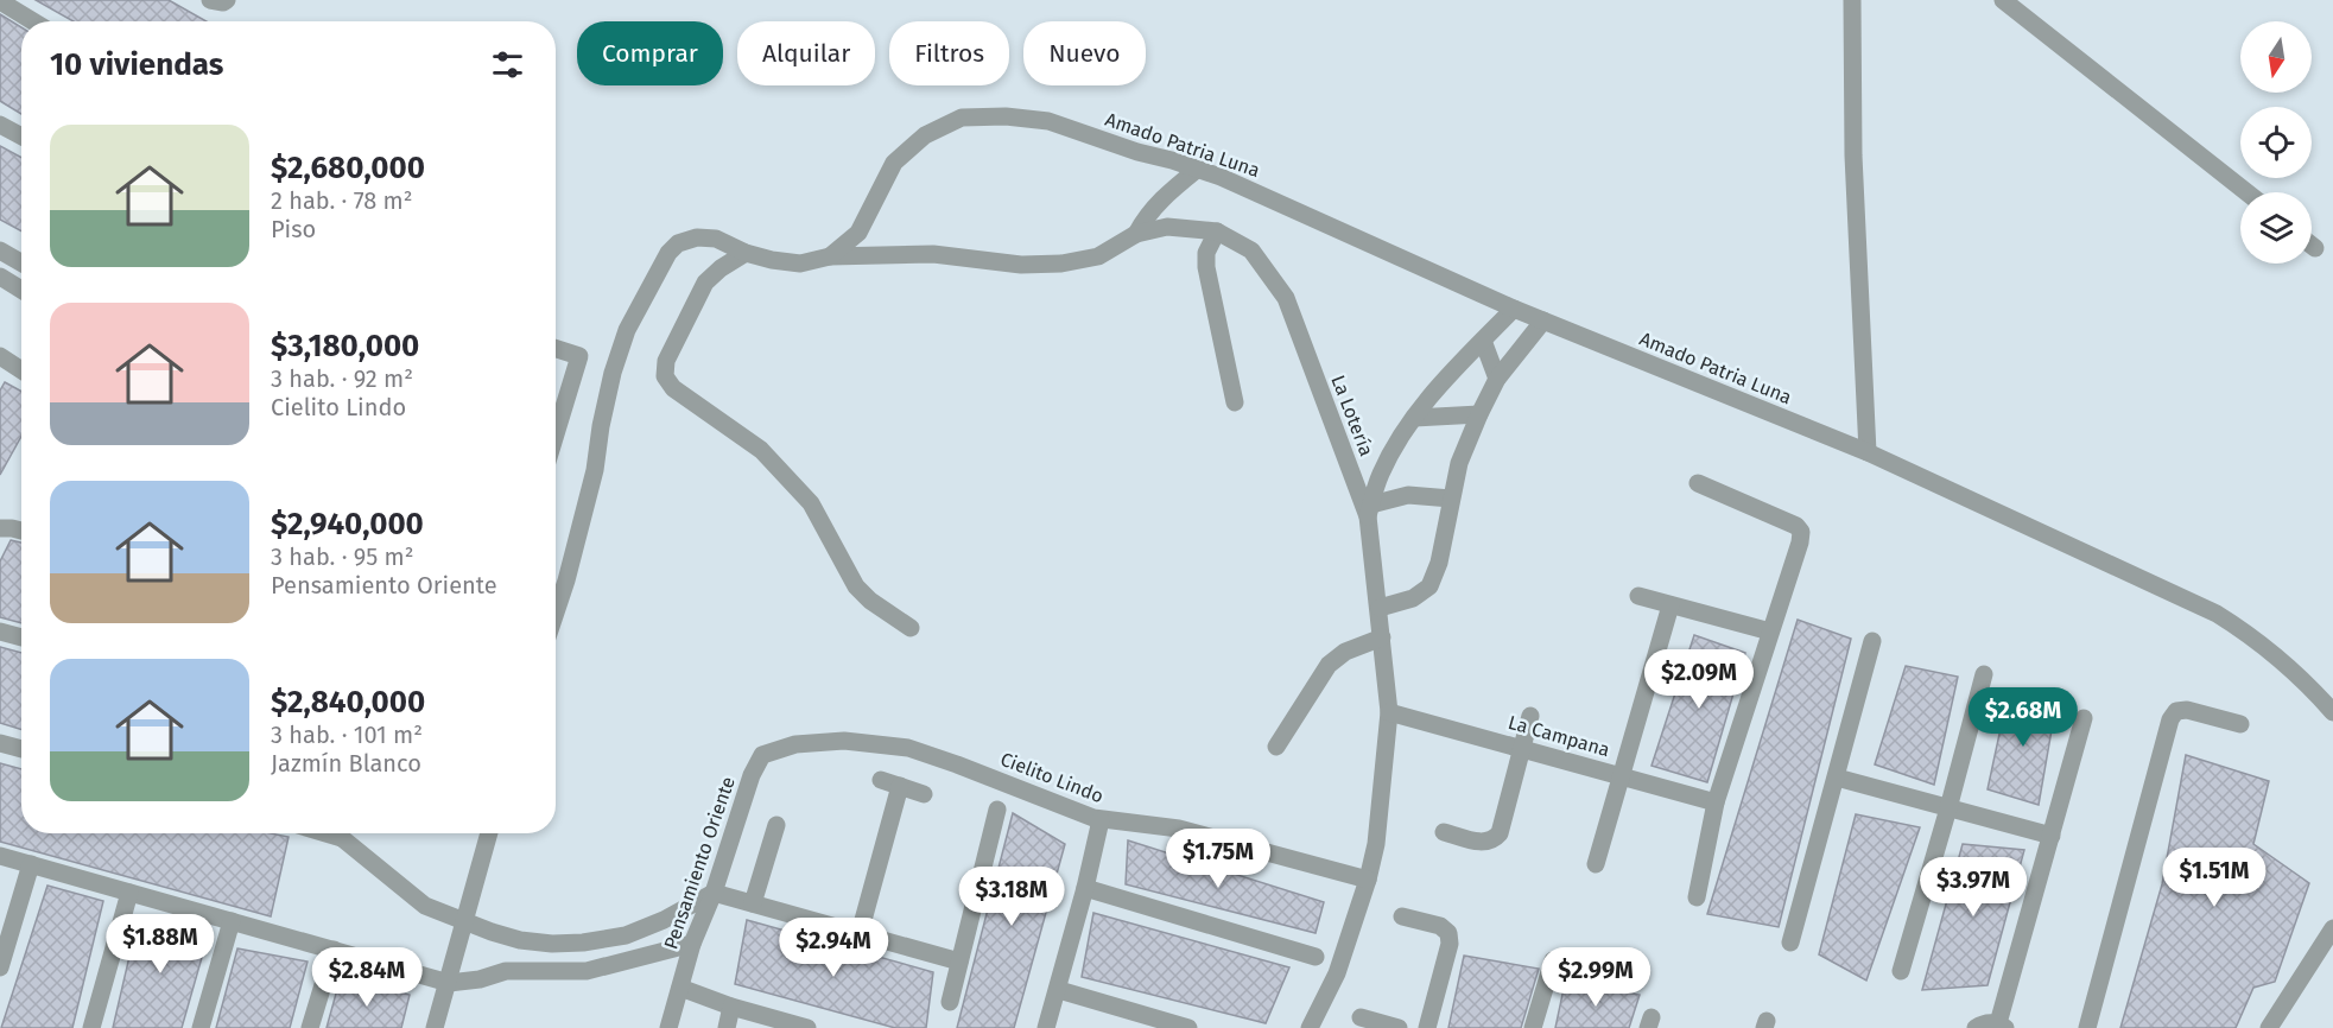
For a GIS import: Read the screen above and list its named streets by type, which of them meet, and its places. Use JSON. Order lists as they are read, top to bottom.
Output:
{
  "streets": {
    "street": [
      "Amado Patria Luna",
      "La Lotería",
      "La Campana",
      "Cielito Lindo",
      "Pensamiento Oriente"
    ]
  },
  "crossings": [
    ["Amado Patria Luna", "La Lotería"],
    ["La Lotería", "La Campana"],
    ["La Lotería", "Cielito Lindo"],
    ["Cielito Lindo", "Pensamiento Oriente"]
  ],
  "north": "bottom",
  "page": {
    "chip": [
      "Comprar",
      "Alquilar",
      "Filtros",
      "Nuevo"
    ],
    "heading": "10 viviendas",
    "list": [
      {
        "name": "$2,680,000",
        "note": "2 hab. · 78 m² · Piso"
      },
      {
        "name": "$3,180,000",
        "note": "3 hab. · 92 m² · Cielito Lindo"
      },
      {
        "name": "$2,940,000",
        "note": "3 hab. · 95 m² · Pensamiento Oriente"
      },
      {
        "name": "$2,840,000",
        "note": "3 hab. · 101 m² · Jazmín Blanco"
      }
    ],
    "price": [
      "$2.09M",
      "$2.68M",
      "$1.75M",
      "$1.51M",
      "$3.97M",
      "$3.18M",
      "$1.88M",
      "$2.94M",
      "$2.84M",
      "$2.99M"
    ]
  }
}
